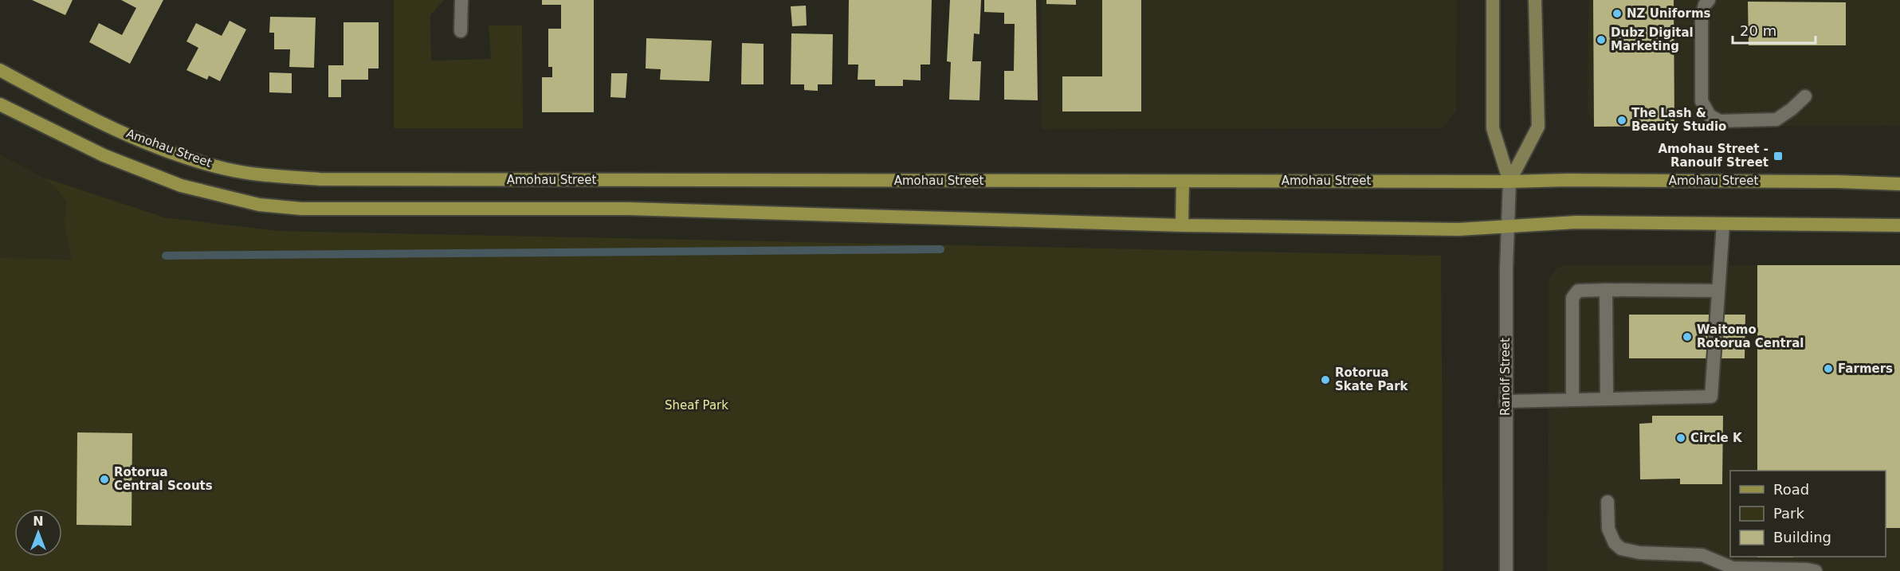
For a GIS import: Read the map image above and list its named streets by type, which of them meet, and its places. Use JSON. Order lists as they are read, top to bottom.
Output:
{
  "streets": {
    "main road": ["Amohau Street", "Ranolf Street"]
  },
  "crossings": [
    ["Amohau Street", "Ranolf Street"]
  ],
  "parks": ["Sheaf Park"],
  "places": {
    "other": [
      "NZ Uniforms",
      "Dubz Digital Marketing",
      "The Lash & Beauty Studio",
      "Waitomo Rotorua Central",
      "Farmers",
      "Rotorua Skate Park",
      "Circle K",
      "Rotorua Central Scouts"
    ],
    "transit": ["Amohau Street - Ranoulf Street"]
  },
  "legend": ["Road", "Park", "Building"],
  "scale_bar": "20 m",
  "north": "top"
}
